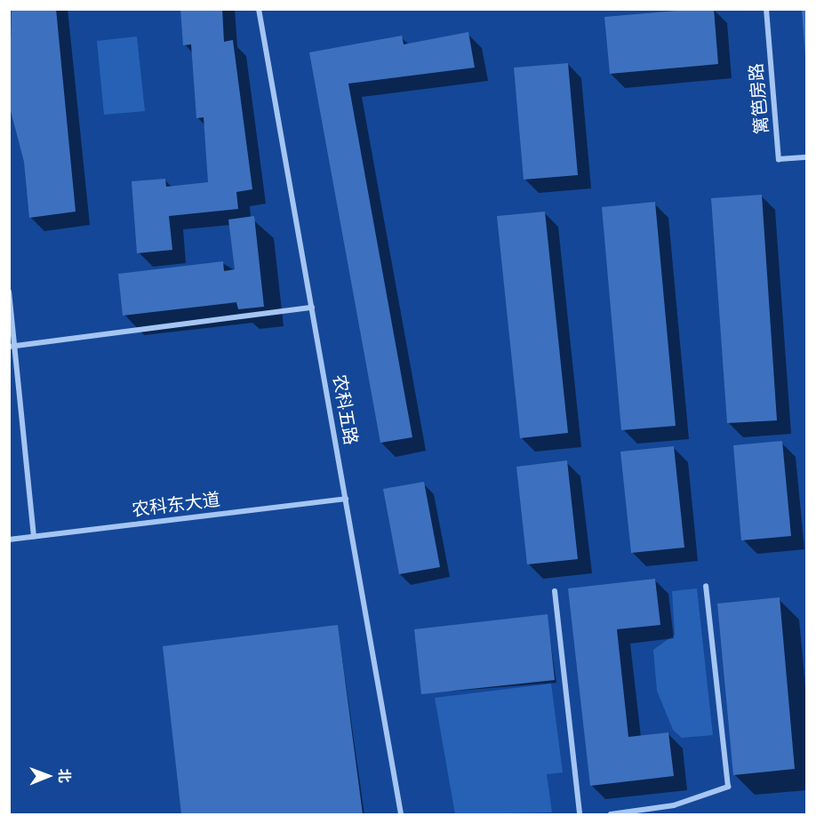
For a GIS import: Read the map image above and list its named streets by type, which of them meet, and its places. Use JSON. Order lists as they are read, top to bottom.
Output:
{
  "streets": {
    "street": ["篱笆房路", "农科五路", "农科东大道"]
  },
  "crossings": [
    ["农科五路", "农科东大道"]
  ],
  "north": "right"
}
